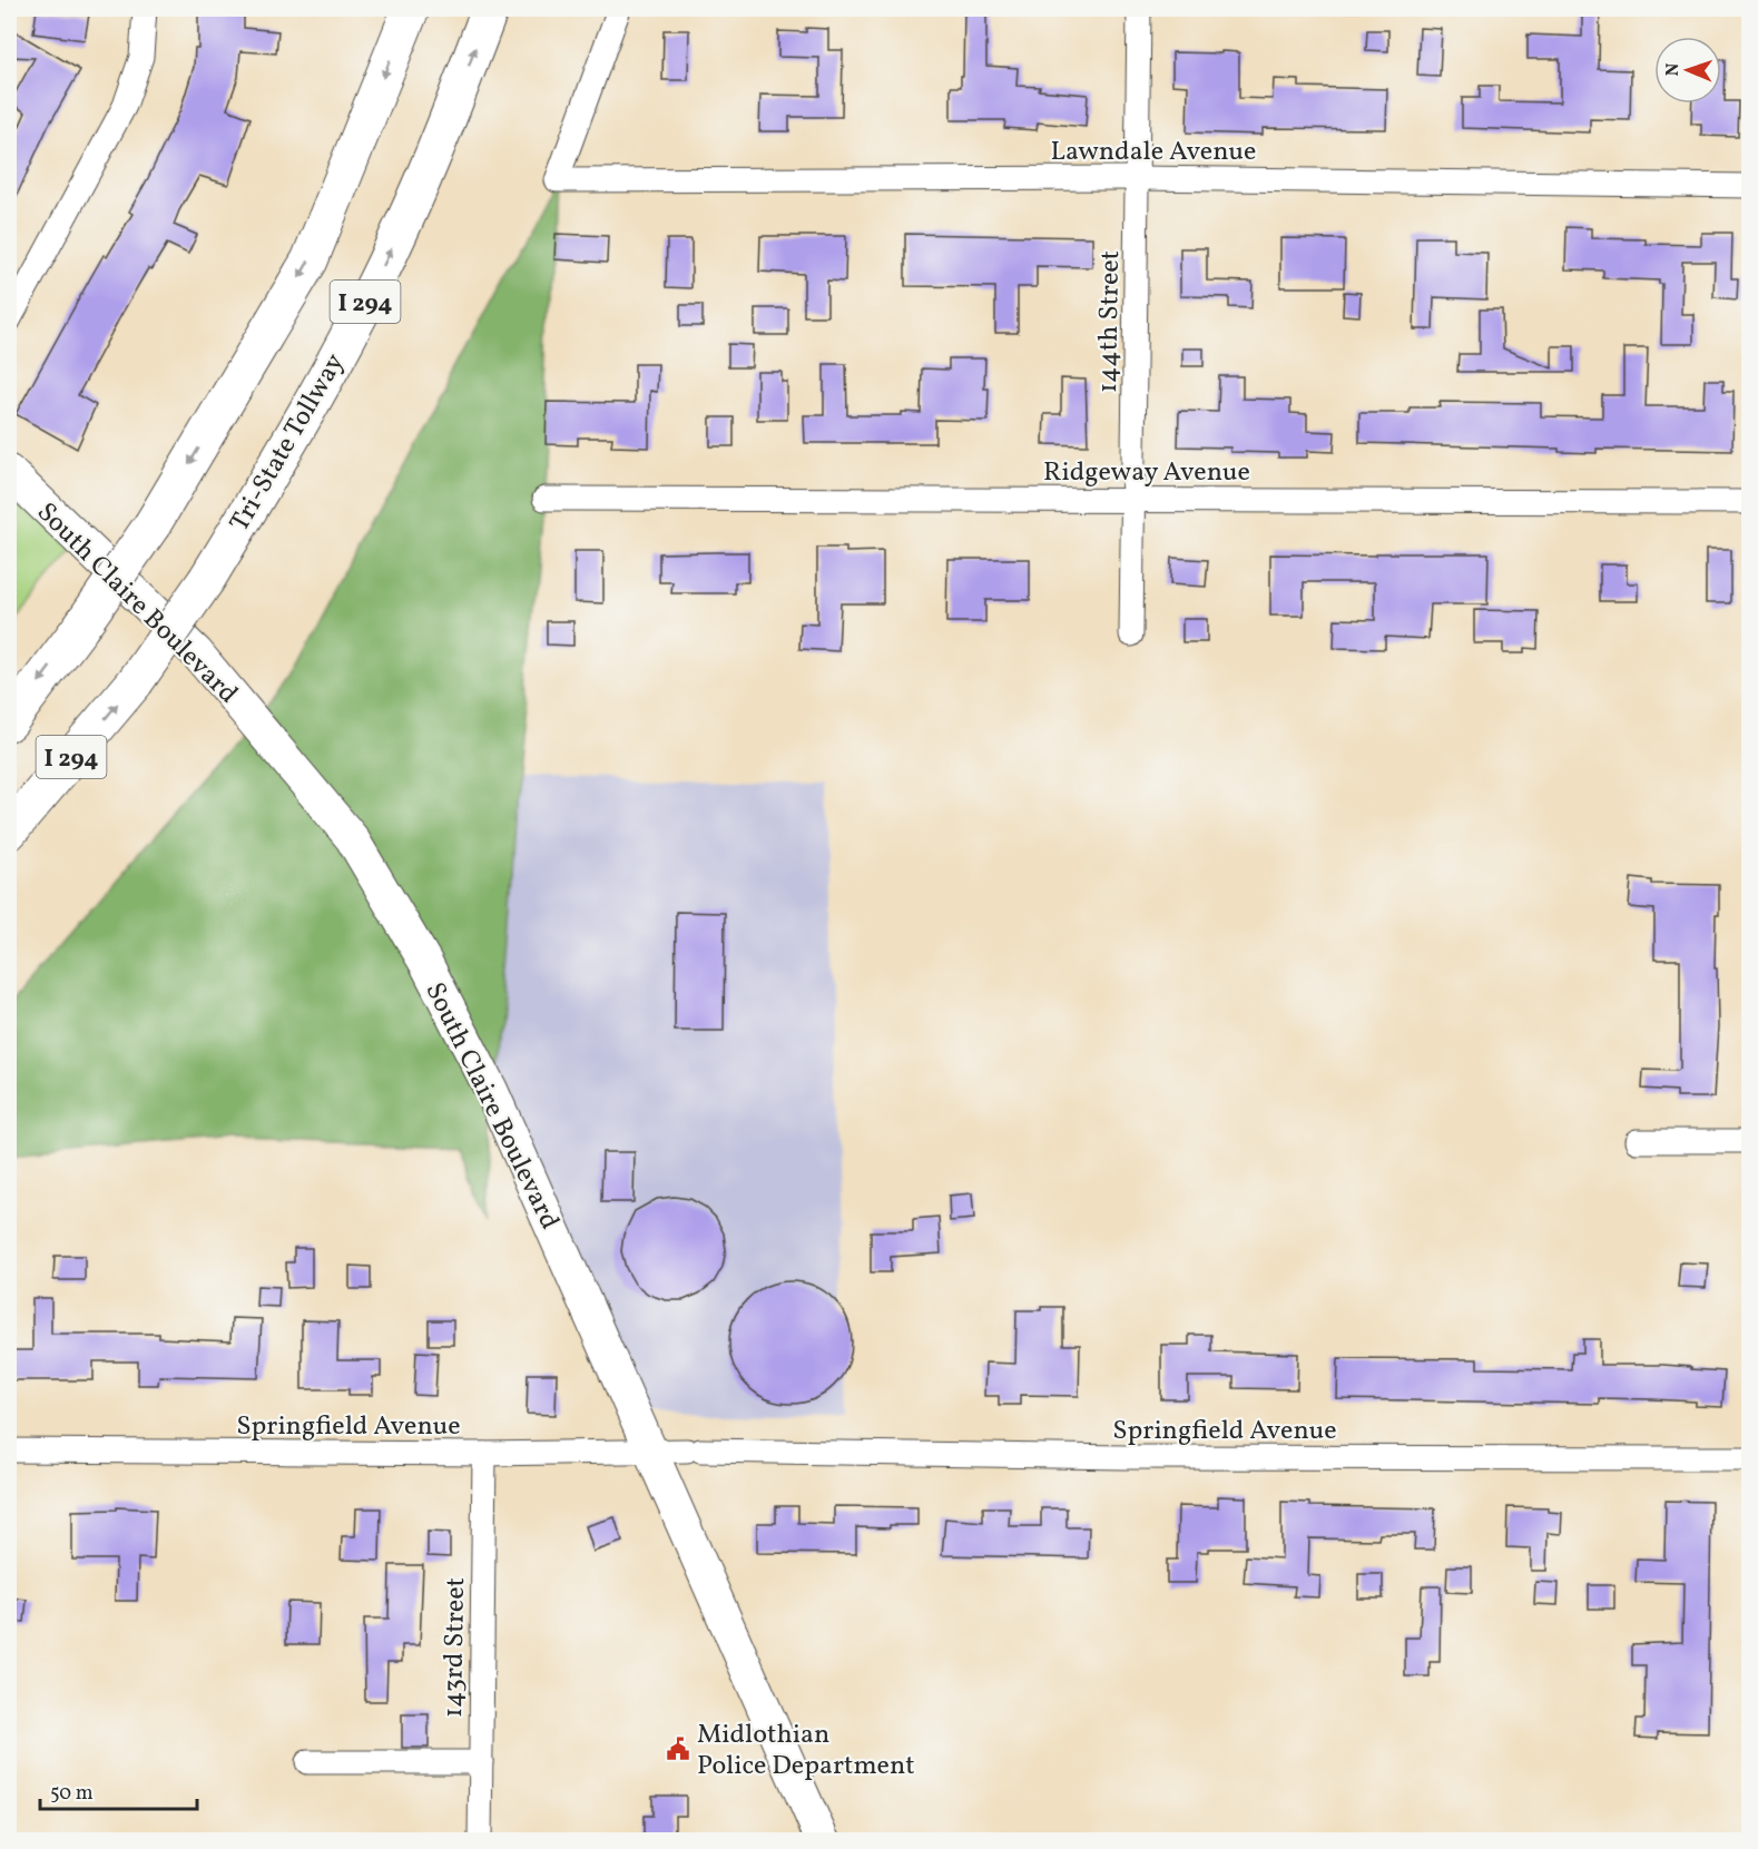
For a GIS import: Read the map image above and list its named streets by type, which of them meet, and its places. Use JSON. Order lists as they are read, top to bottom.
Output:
{
  "streets": {
    "highway": ["I 294", "Tri-State Tollway"],
    "street": [
      "Lawndale Avenue",
      "144th Street",
      "Ridgeway Avenue",
      "South Claire Boulevard",
      "Springfield Avenue",
      "143rd Street"
    ]
  },
  "crossings": [
    ["Lawndale Avenue", "144th Street"],
    ["144th Street", "Ridgeway Avenue"],
    ["South Claire Boulevard", "Springfield Avenue"],
    ["Springfield Avenue", "143rd Street"]
  ],
  "places": {
    "public building": ["Midlothian Police Department"]
  },
  "scale_bar": "50 m",
  "north": "left"
}
